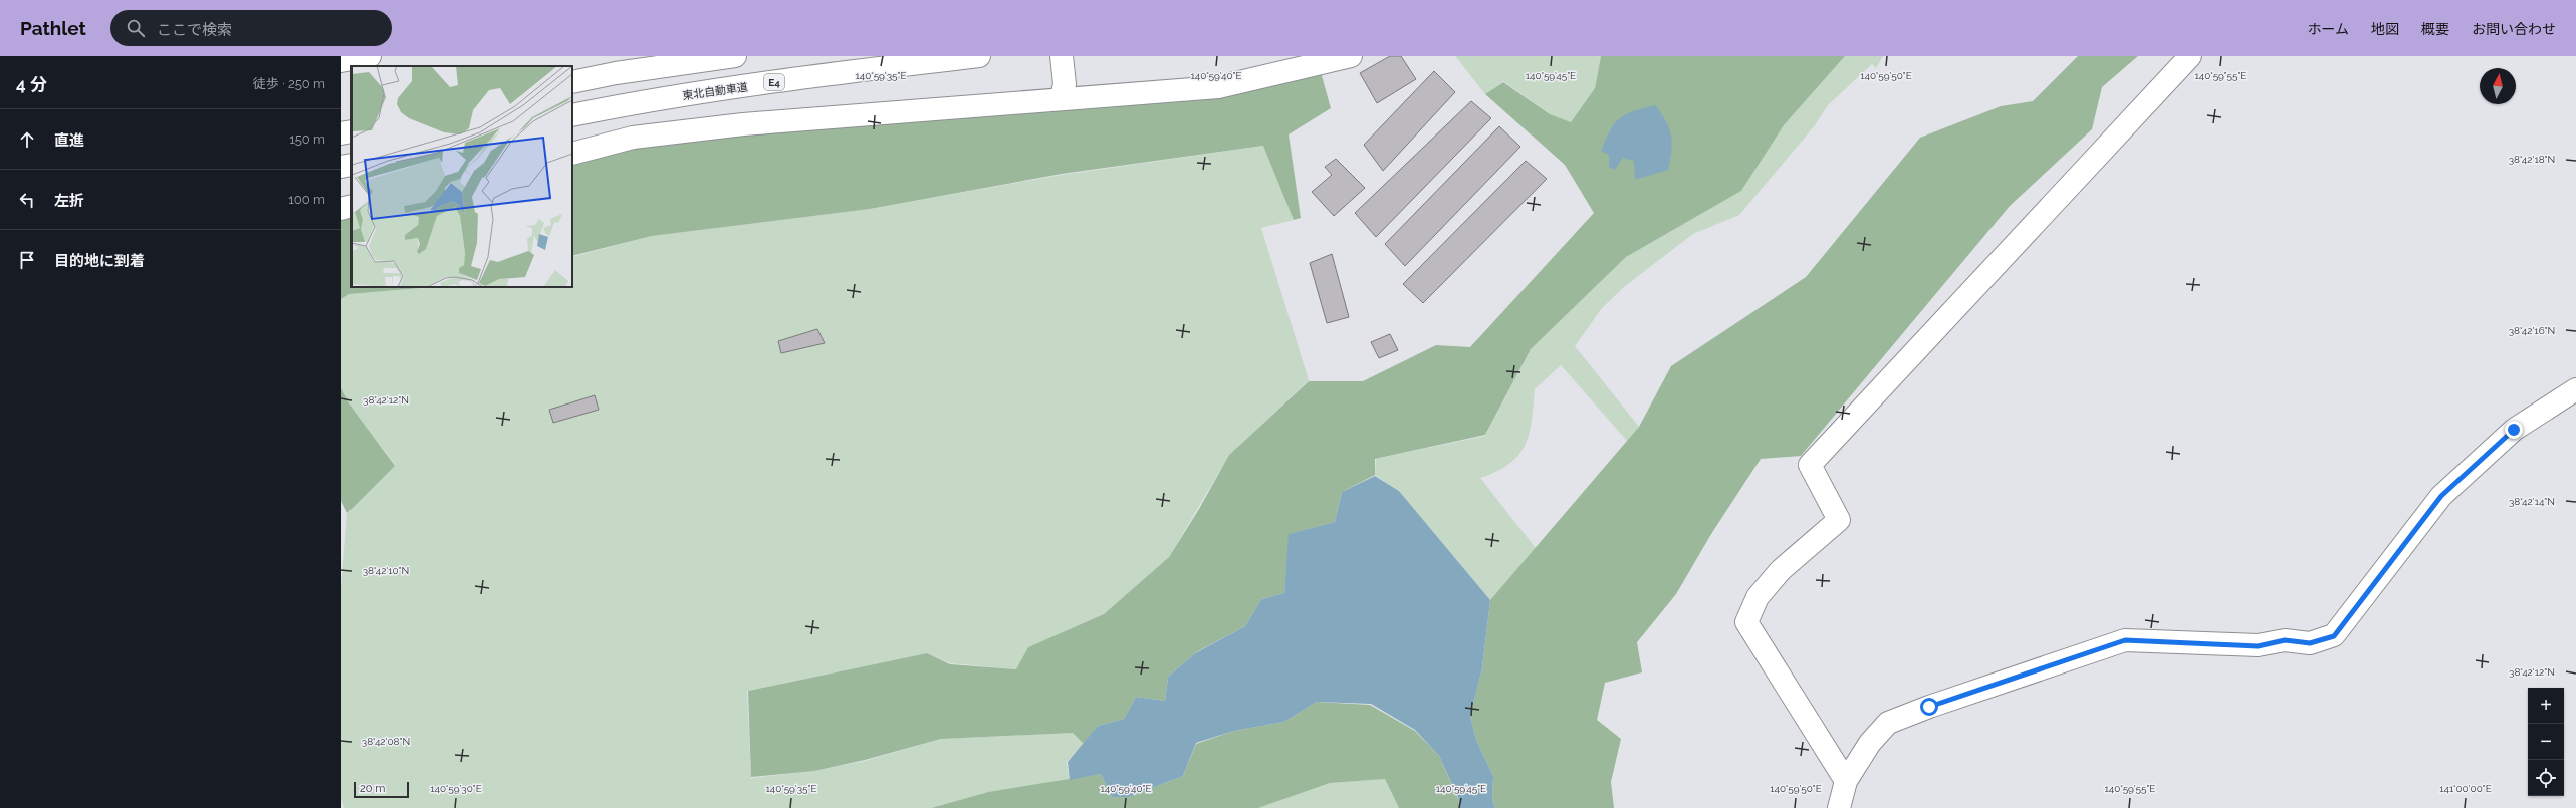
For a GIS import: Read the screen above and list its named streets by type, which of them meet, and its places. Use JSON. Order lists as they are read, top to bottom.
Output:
{
  "streets": {
    "main road": ["E4", "東北自動車道"]
  },
  "scale_bar": "20 m",
  "north": "top",
  "page": {
    "header": "Pathlet",
    "search": "ここで検索",
    "nav": [
      "ホーム",
      "地図",
      "概要",
      "お問い合わせ"
    ],
    "heading": ["4 分", "徒歩 · 250 m"],
    "list": [
      ["直進", "150 m"],
      ["左折", "100 m"],
      "目的地に到着"
    ],
    "map_buttons": ["+", "−"],
    "scale": "20 m"
  },
  "coordinates": [
    "140°59'35\"E",
    "140°59'40\"E",
    "140°59'45\"E",
    "140°59'50\"E",
    "140°59'55\"E",
    "38°42'18\"N",
    "38°42'16\"N",
    "38°42'12\"N",
    "38°42'14\"N",
    "38°42'10\"N",
    "38°42'08\"N",
    "140°59'30\"E",
    "141°00'00\"E"
  ]
}
